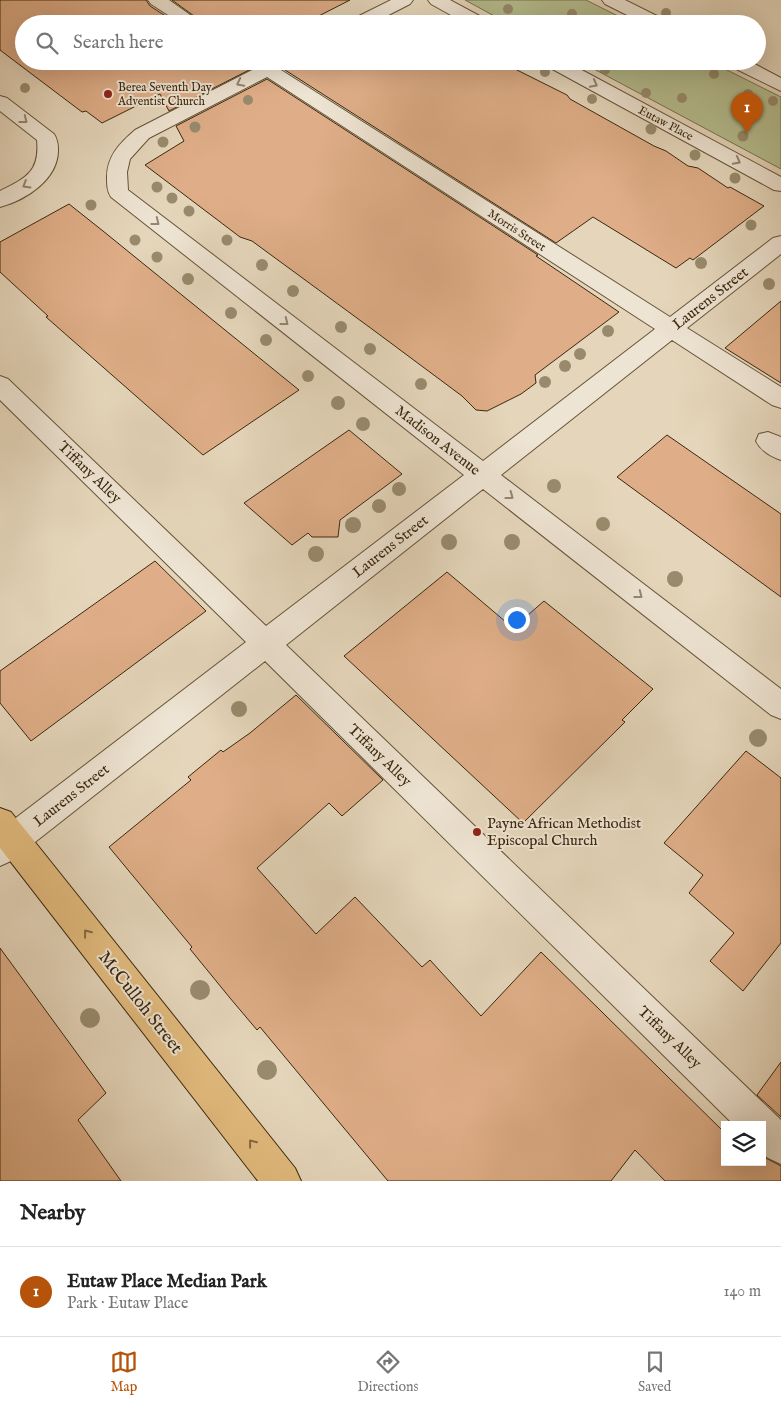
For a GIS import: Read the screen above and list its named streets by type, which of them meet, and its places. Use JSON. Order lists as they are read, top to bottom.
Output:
{
  "streets": {
    "main road": ["McCulloh Street"],
    "street": [
      "Eutaw Place",
      "Morris Street",
      "Laurens Street",
      "Madison Avenue",
      "Tiffany Alley"
    ]
  },
  "crossings": [
    ["Morris Street", "Laurens Street"],
    ["Laurens Street", "Madison Avenue"],
    ["Laurens Street", "Tiffany Alley"],
    ["Laurens Street", "McCulloh Street"]
  ],
  "one_way": ["Eutaw Place", "McCulloh Street"],
  "places": ["Berea Seventh Day Adventist Church", "Payne African Methodist Episcopal Church"],
  "page": {
    "search": "Search here",
    "pins": "1",
    "heading": "Nearby",
    "list": [
      {
        "mark": "1",
        "name": "Eutaw Place Median Park",
        "note": "Park · Eutaw Place",
        "value": "140 m"
      }
    ],
    "nav": ["Map", "Directions", "Saved"]
  }
}
